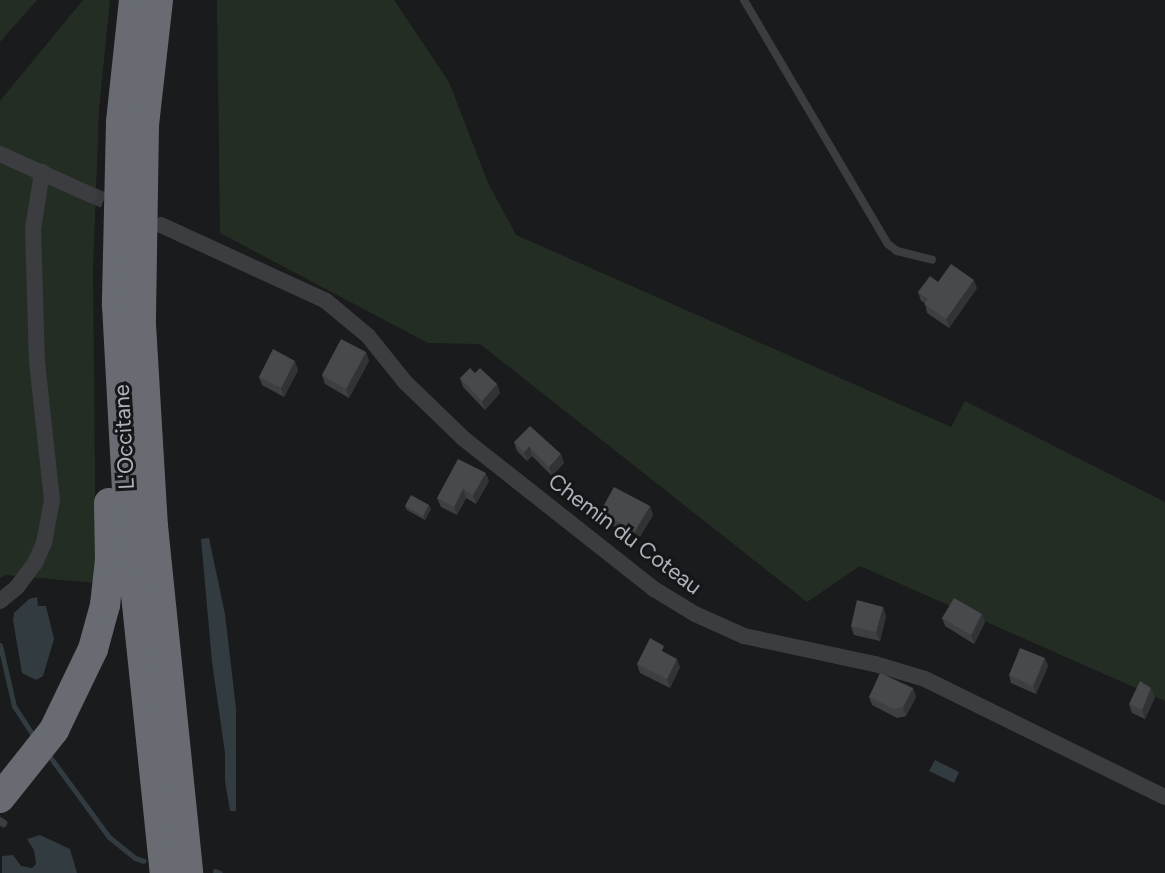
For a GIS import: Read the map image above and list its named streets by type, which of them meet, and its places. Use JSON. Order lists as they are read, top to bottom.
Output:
{
  "streets": {
    "highway": ["L'Occitane"],
    "street": ["Chemin du Coteau"]
  }
}
